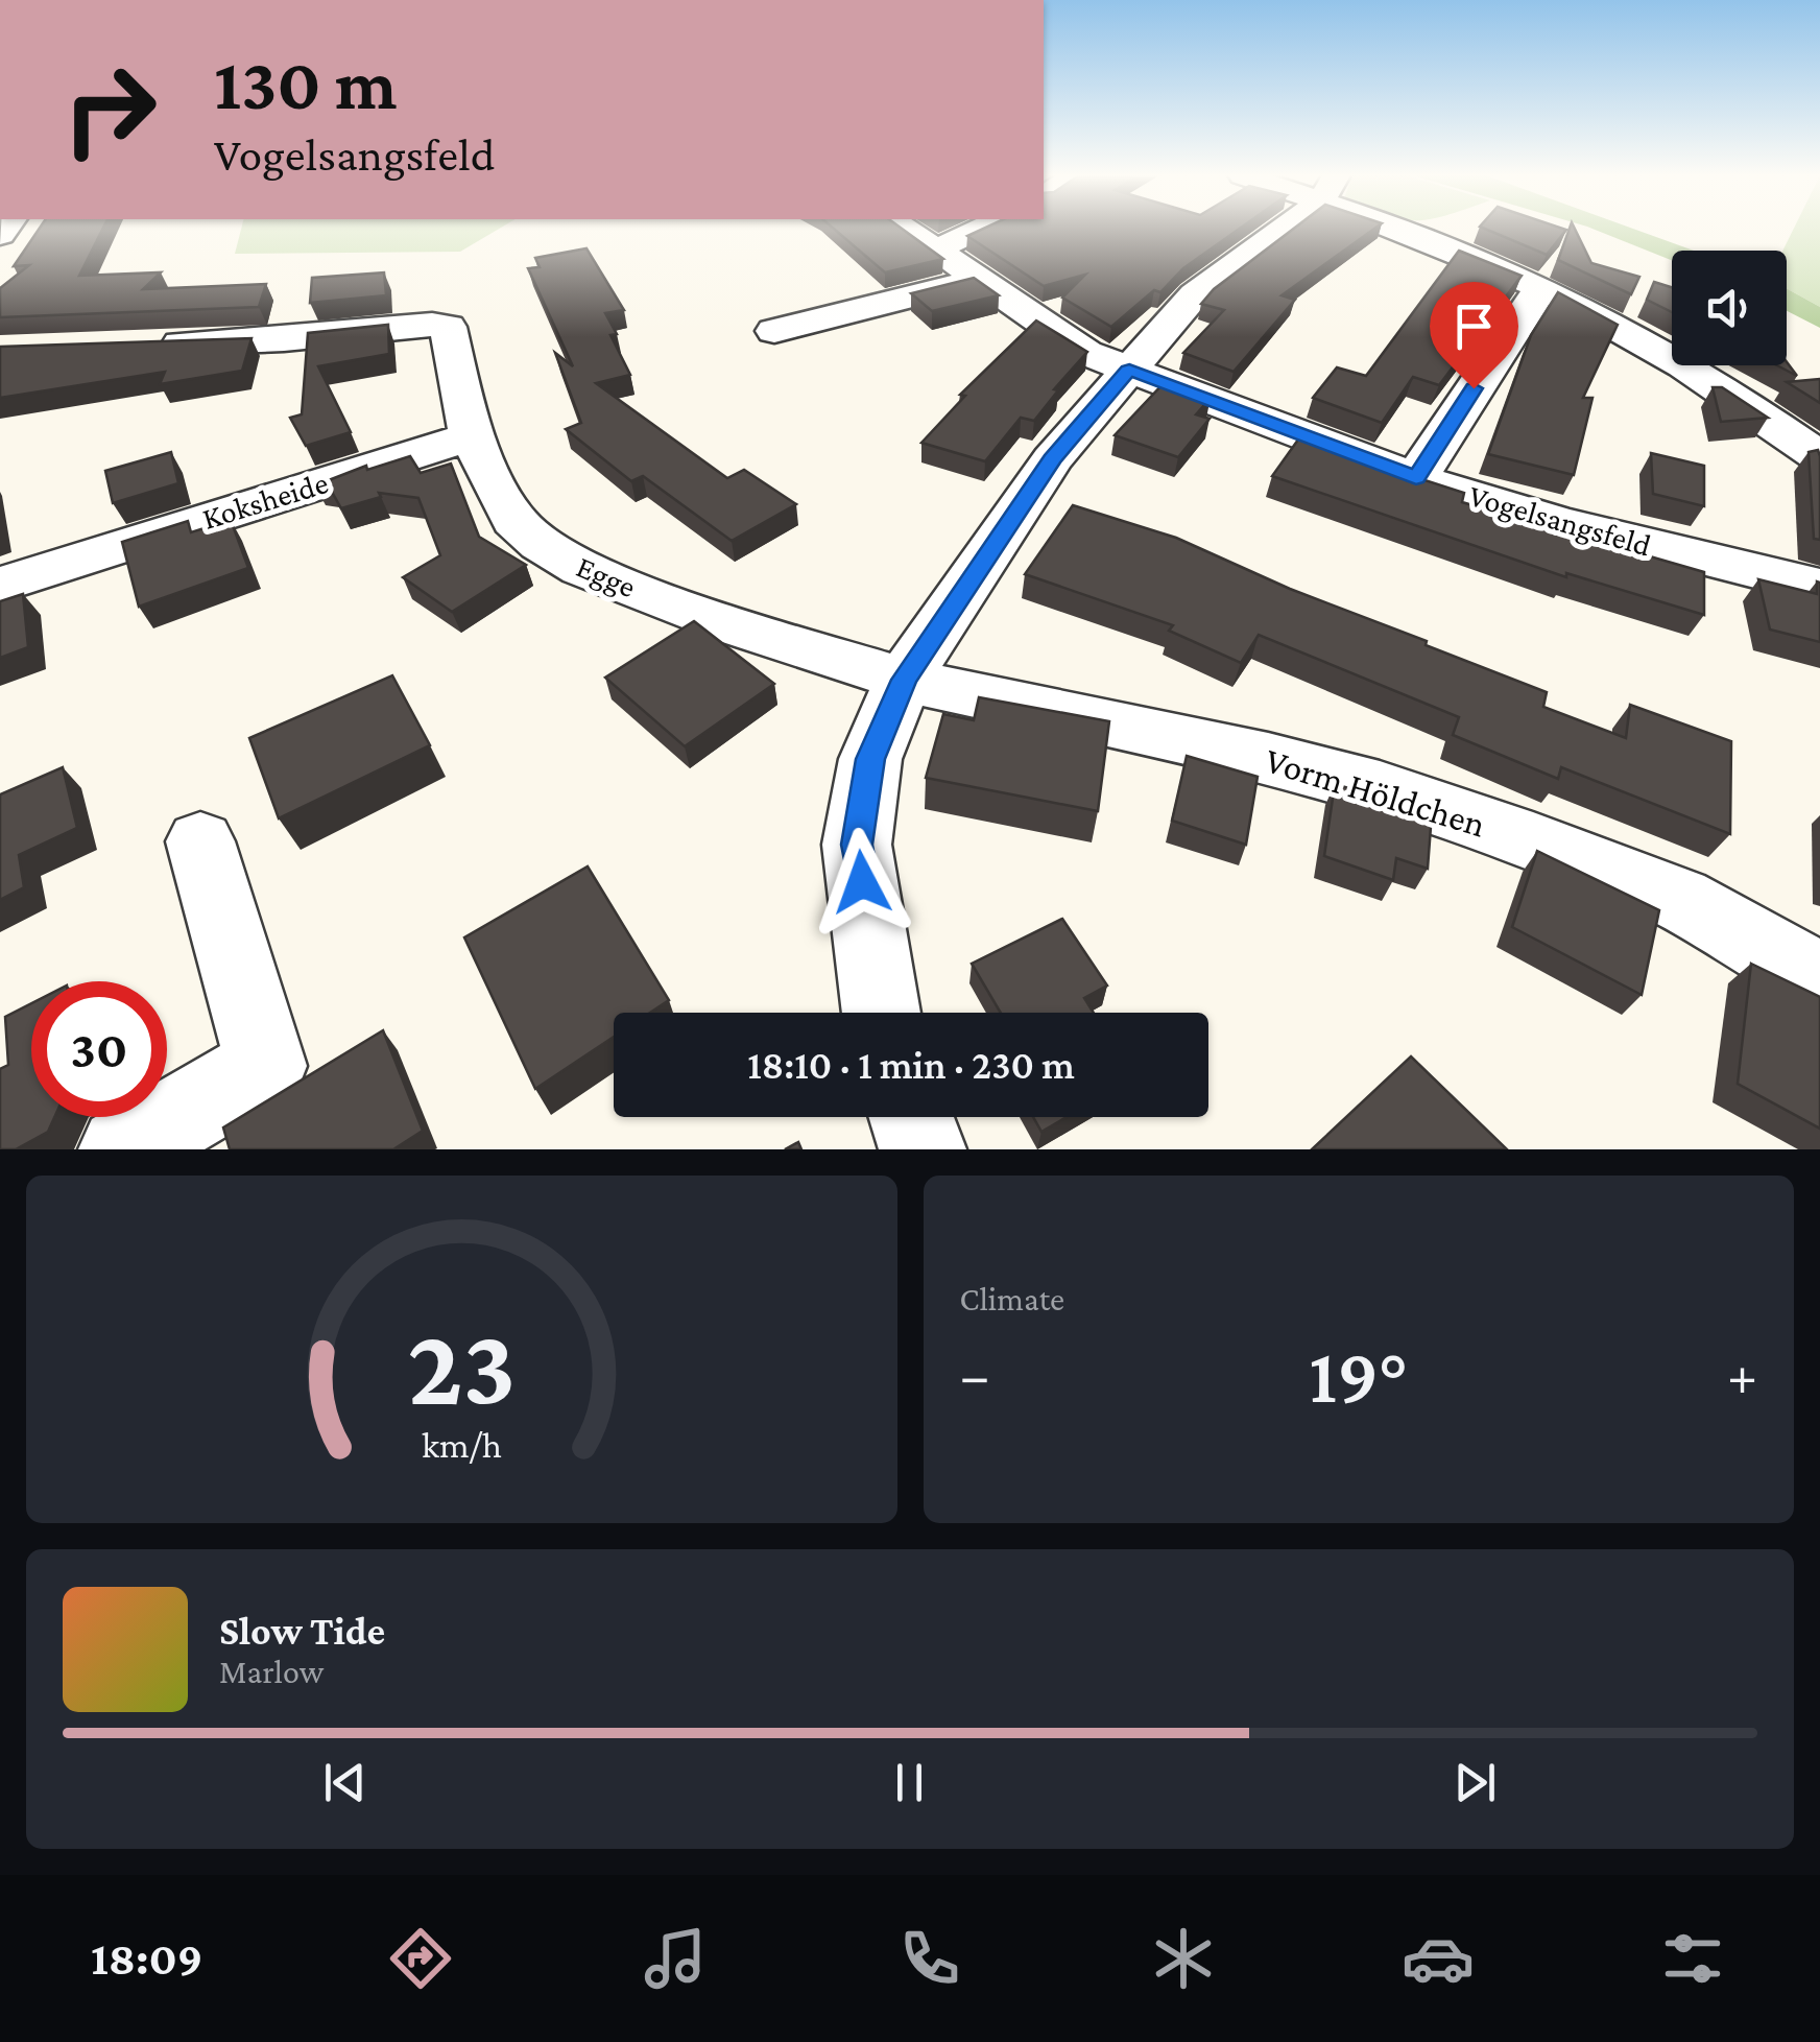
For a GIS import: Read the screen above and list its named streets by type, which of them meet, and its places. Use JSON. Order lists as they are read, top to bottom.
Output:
{
  "streets": {
    "street": [
      "Koksheide",
      "Vogelsangsfeld",
      "Egge",
      "Vorm Höldchen"
    ]
  },
  "crossings": [
    ["Koksheide", "Egge"],
    ["Egge", "Vorm Höldchen"]
  ],
  "page": {
    "turn": ["130 m", "Vogelsangsfeld"],
    "limit": "30",
    "trip": "18:10 · 1 min · 230 m",
    "tile": "Climate",
    "heat": ["−", "19°", "+"],
    "song": ["Slow Tide", "Marlow"],
    "tabs": "18:09",
    "gauge": ["23", "km/h"]
  }
}
